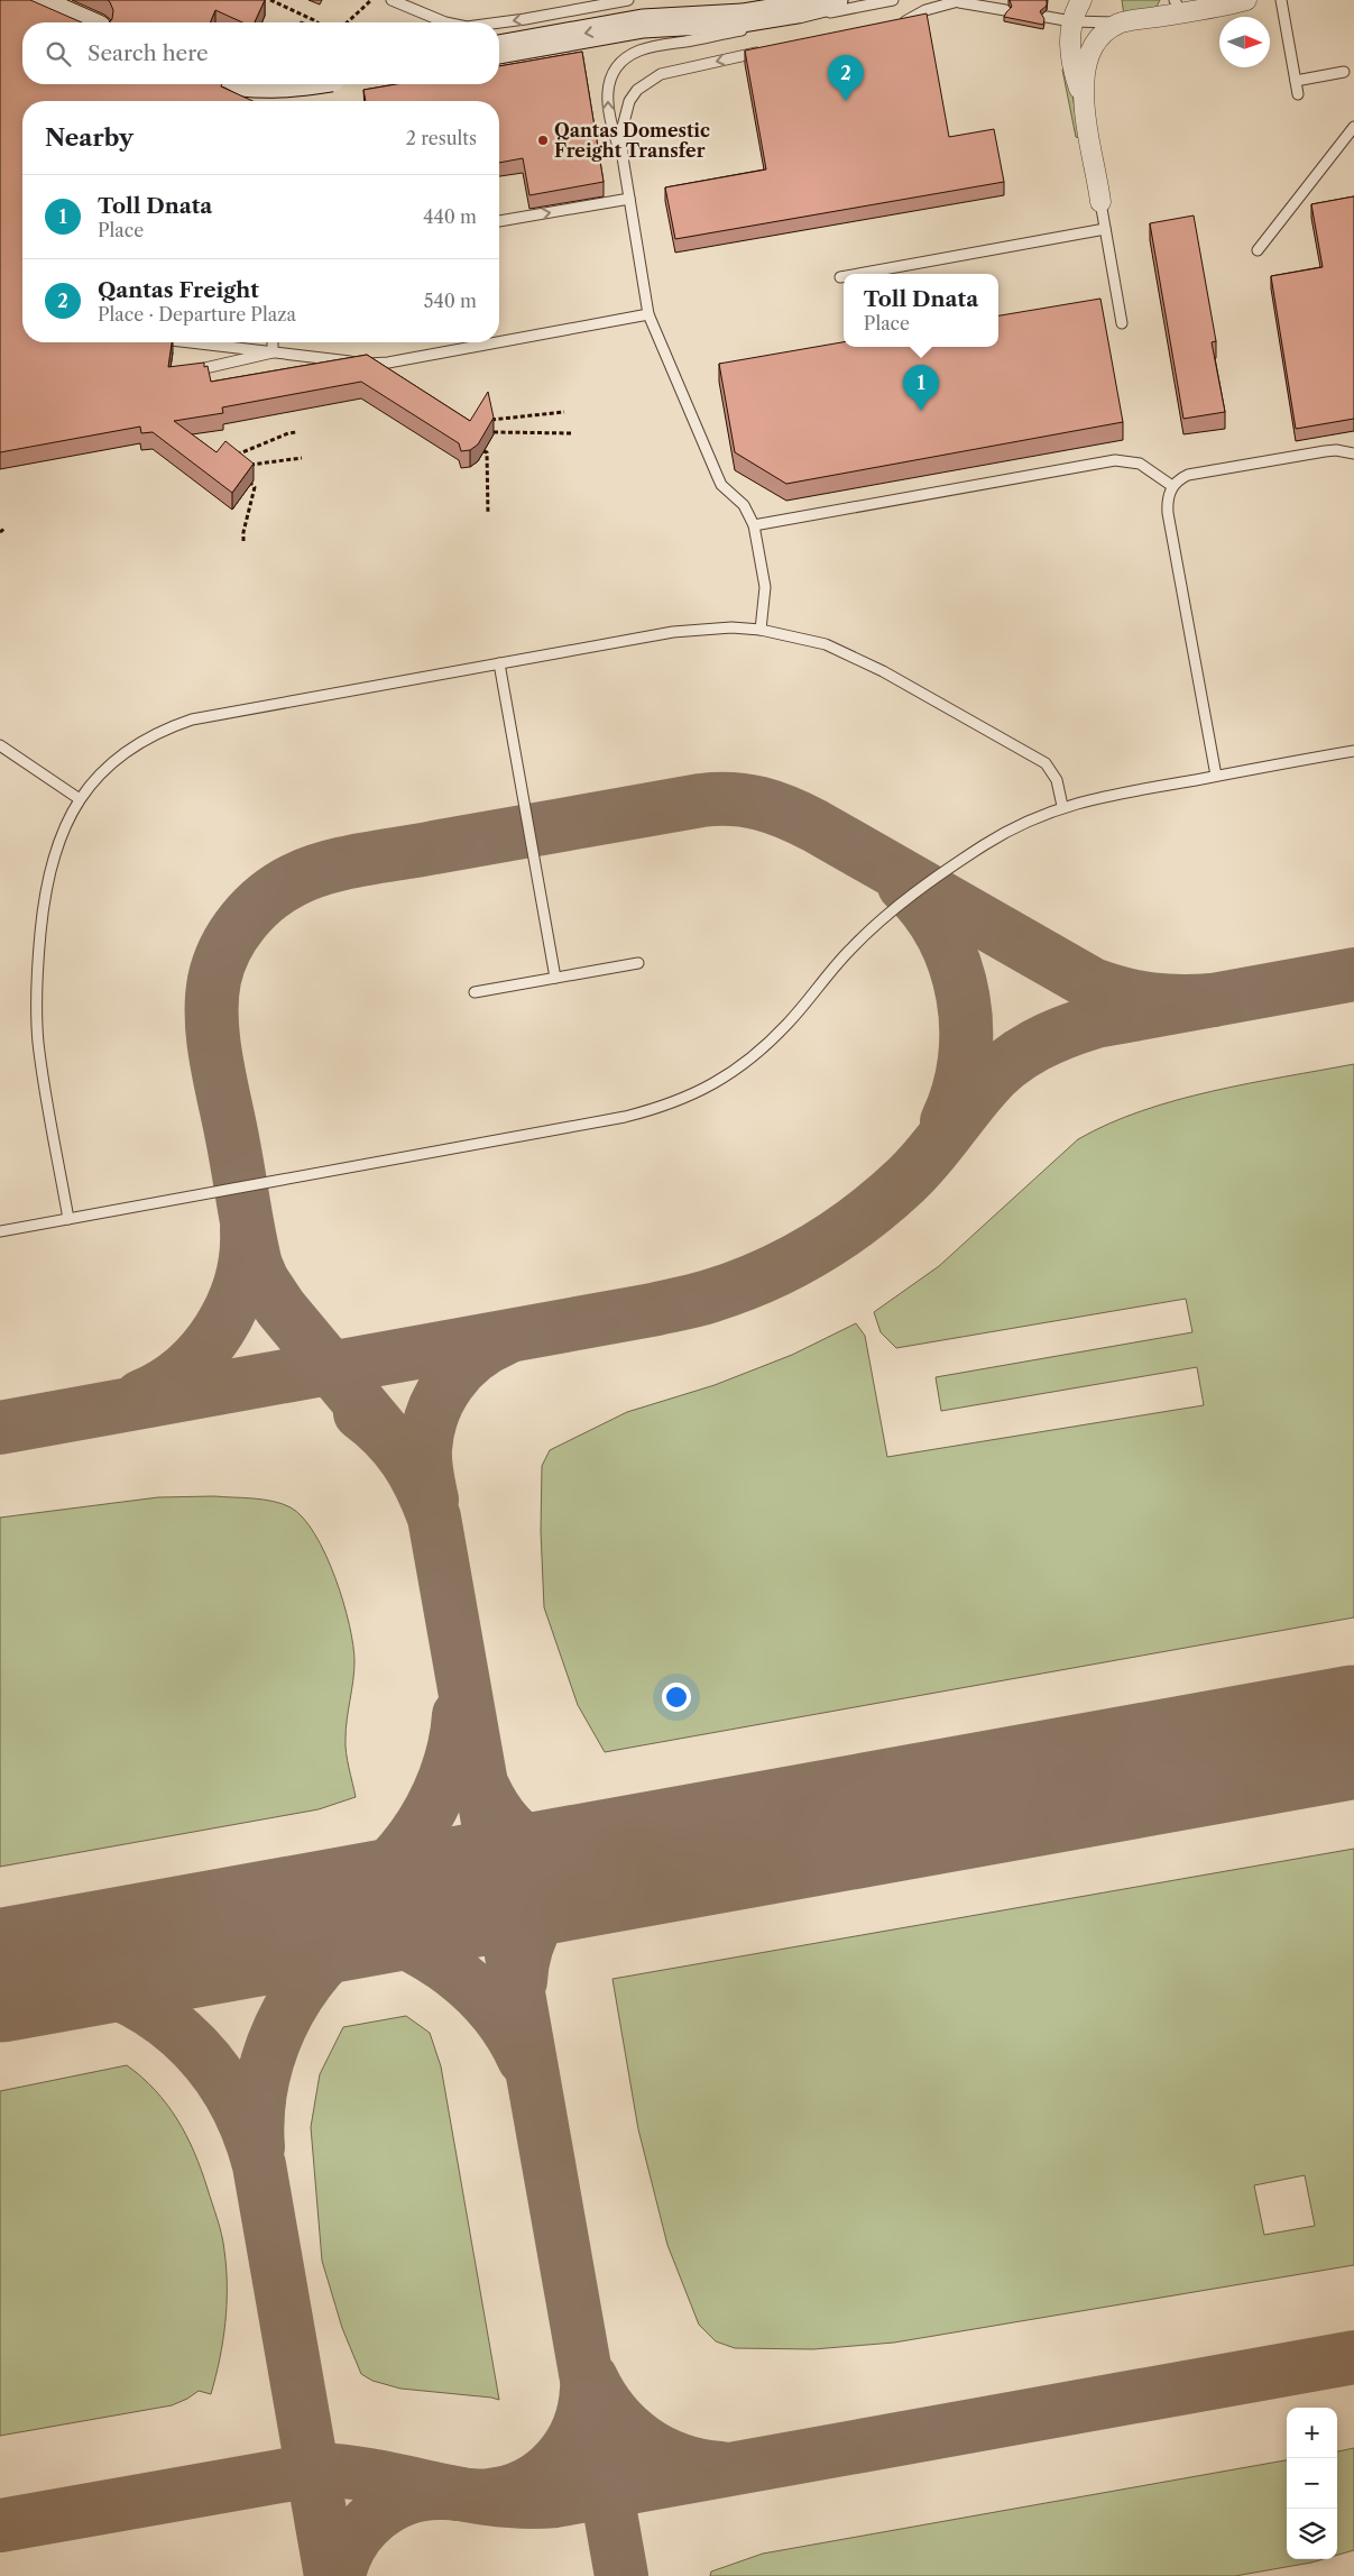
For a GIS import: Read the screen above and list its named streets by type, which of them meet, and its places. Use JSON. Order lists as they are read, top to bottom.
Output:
{
  "places": ["Qantas Domestic Freight Transfer"],
  "north": "right",
  "page": {
    "search": "Search here",
    "pins": ["2", "1"],
    "heading": ["Nearby", "2 results"],
    "list": [
      {
        "mark": "1",
        "name": "Toll Dnata",
        "note": "Place",
        "value": "440 m"
      },
      {
        "mark": "2",
        "name": "Qantas Freight",
        "note": "Place · Departure Plaza",
        "value": "540 m"
      }
    ],
    "popup": ["Toll Dnata", "Place"],
    "map_buttons": ["+", "−"]
  }
}
